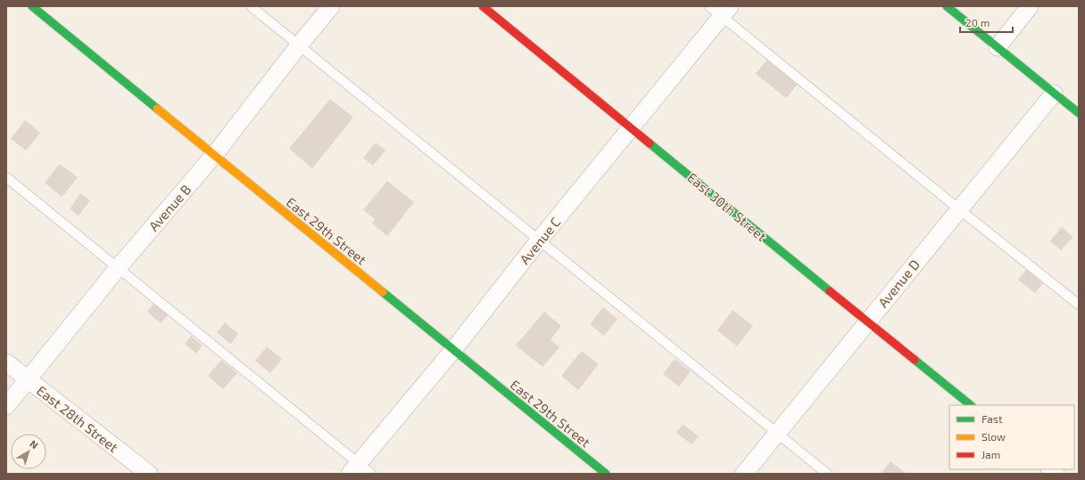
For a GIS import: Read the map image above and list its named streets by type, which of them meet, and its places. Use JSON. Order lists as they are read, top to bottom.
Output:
{
  "streets": {
    "street": [
      "East 30th Street",
      "Avenue B",
      "East 29th Street",
      "Avenue C",
      "Avenue D",
      "East 28th Street"
    ]
  },
  "crossings": [
    ["East 30th Street", "Avenue C"],
    ["East 30th Street", "Avenue D"],
    ["Avenue B", "East 29th Street"],
    ["Avenue B", "East 28th Street"],
    ["East 29th Street", "Avenue C"]
  ],
  "legend": ["Fast", "Slow", "Jam"],
  "scale_bar": "20 m",
  "north": "top right"
}
